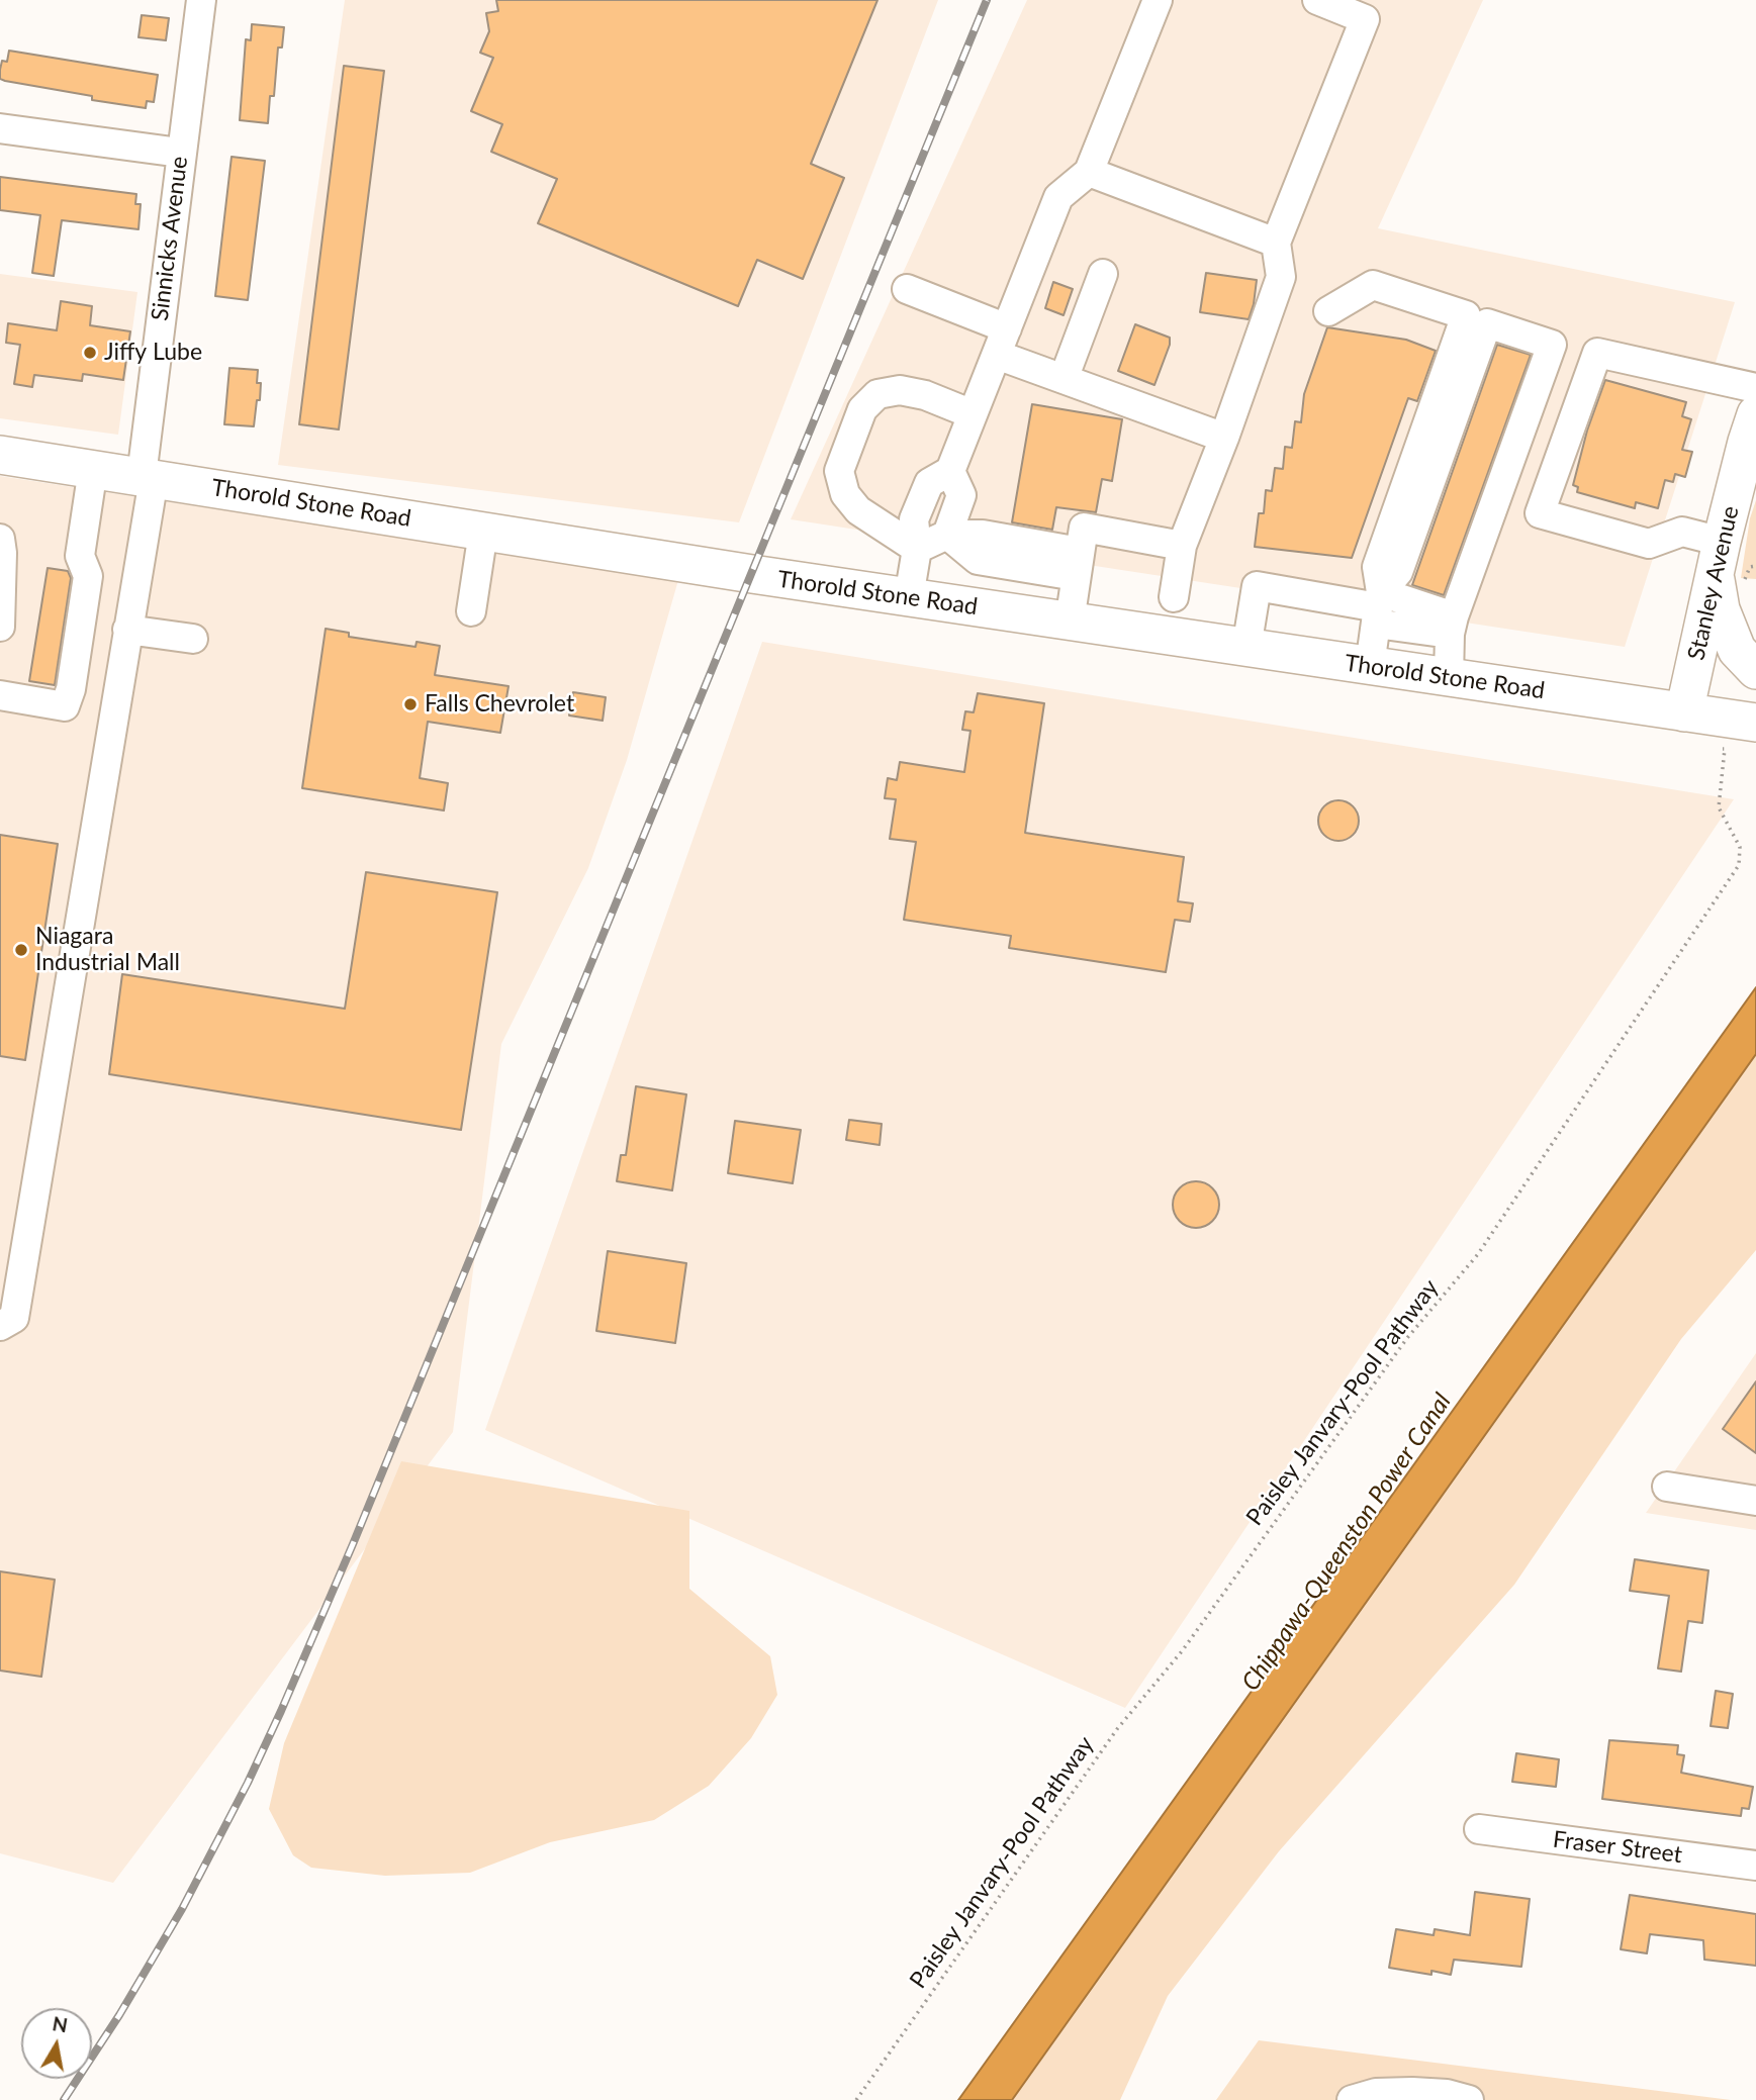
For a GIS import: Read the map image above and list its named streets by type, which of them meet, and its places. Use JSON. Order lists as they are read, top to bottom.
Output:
{
  "streets": {
    "main road": ["Thorold Stone Road", "Stanley Avenue"],
    "street": ["Sinnicks Avenue", "Fraser Street"],
    "path": ["Paisley Janvary-Pool Pathway"]
  },
  "crossings": [
    ["Sinnicks Avenue", "Thorold Stone Road"],
    ["Thorold Stone Road", "Stanley Avenue"]
  ],
  "water": ["Chippawa-Queenston Power Canal"],
  "places": ["Jiffy Lube", "Falls Chevrolet", "Niagara Industrial Mall"],
  "north": "top"
}
